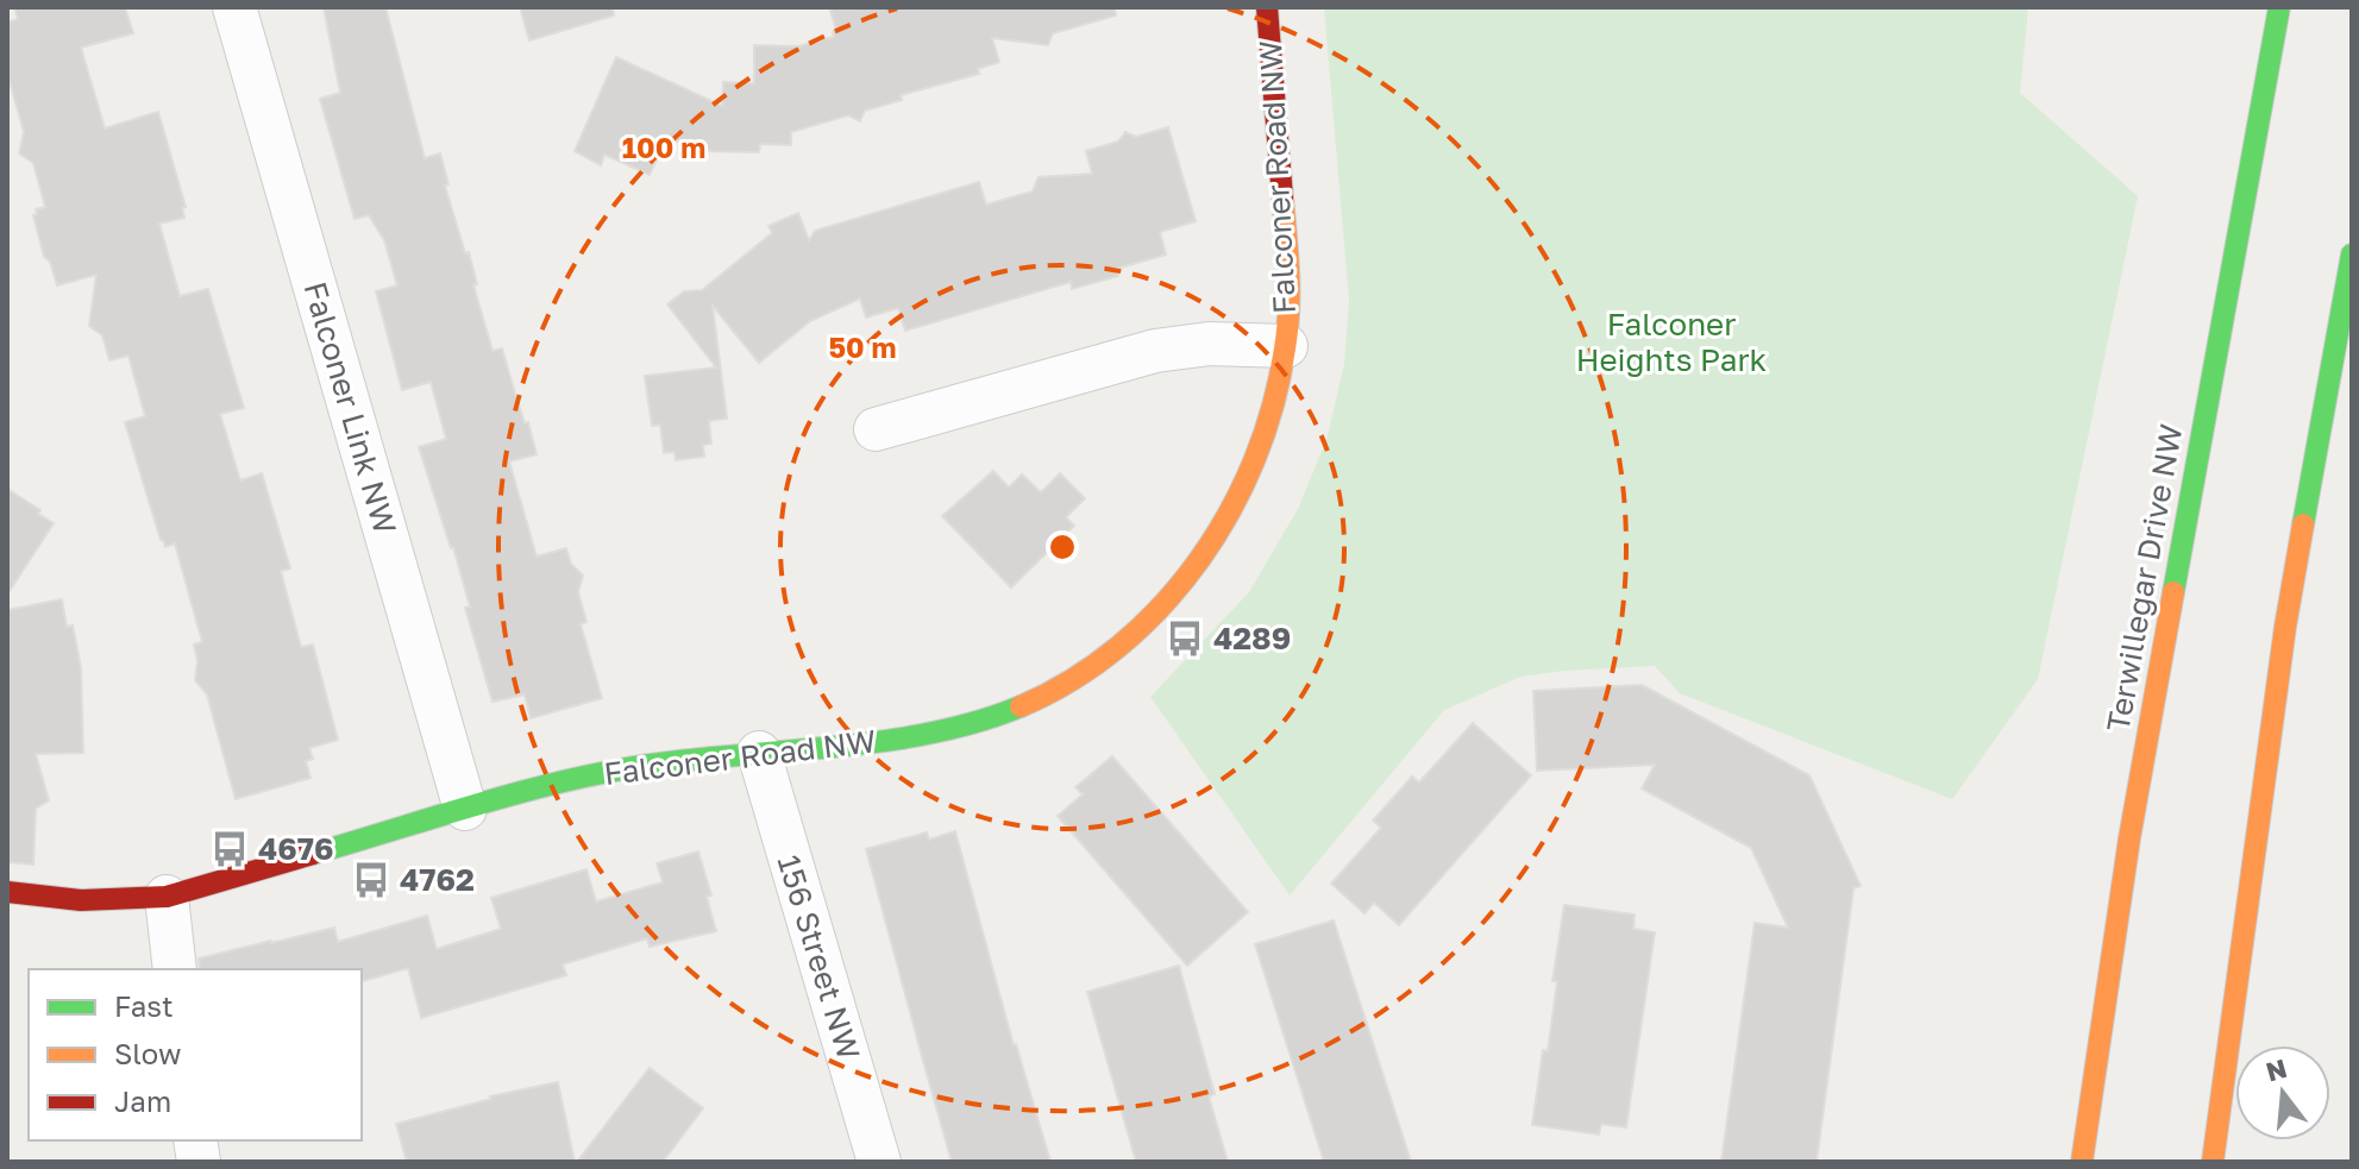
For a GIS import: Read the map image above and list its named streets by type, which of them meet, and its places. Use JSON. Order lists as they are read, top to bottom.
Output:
{
  "streets": {
    "main road": ["Falconer Road NW", "Terwillegar Drive NW"],
    "street": ["Falconer Link NW", "156 Street NW"]
  },
  "crossings": [
    ["Falconer Road NW", "Falconer Link NW"],
    ["Falconer Road NW", "156 Street NW"]
  ],
  "parks": ["Falconer Heights Park"],
  "places": {
    "bus stop": ["4289", "4676", "4762"]
  },
  "legend": ["Fast", "Slow", "Jam"],
  "north": "top",
  "rings": ["100 m", "50 m"]
}
